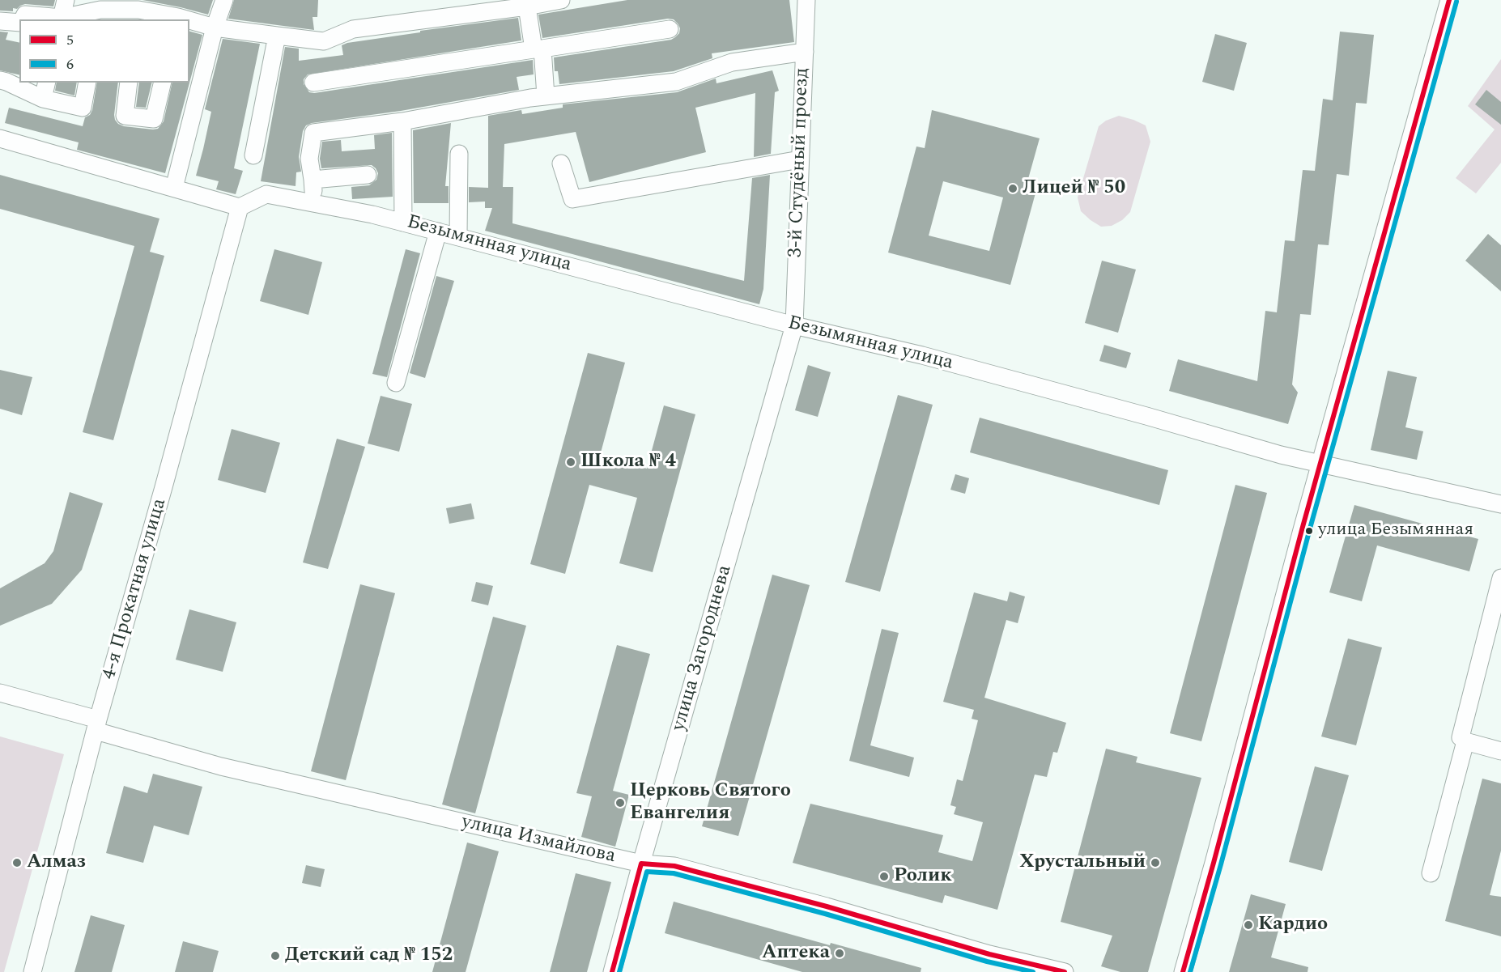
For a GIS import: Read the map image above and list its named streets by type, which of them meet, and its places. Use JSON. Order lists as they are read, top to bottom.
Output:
{
  "streets": {
    "street": [
      "3-й Студёный проезд",
      "Безымянная улица",
      "4-я Прокатная улица",
      "улица Загороднева",
      "улица Измайлова"
    ]
  },
  "crossings": [
    ["3-й Студёный проезд", "Безымянная улица"],
    ["3-й Студёный проезд", "улица Загороднева"],
    ["Безымянная улица", "4-я Прокатная улица"],
    ["Безымянная улица", "улица Загороднева"],
    ["4-я Прокатная улица", "улица Измайлова"],
    ["улица Загороднева", "улица Измайлова"]
  ],
  "places": [
    "Лицей № 50",
    "Школа № 4",
    "улица Безымянная",
    "Церковь Святого Евангелия",
    "Алмаз",
    "Хрустальный",
    "Ролик",
    "Кардио",
    "Аптека",
    "Детский сад № 152"
  ],
  "lines": ["transit line 5", "transit line 6"],
  "legend": ["5", "6"]
}
